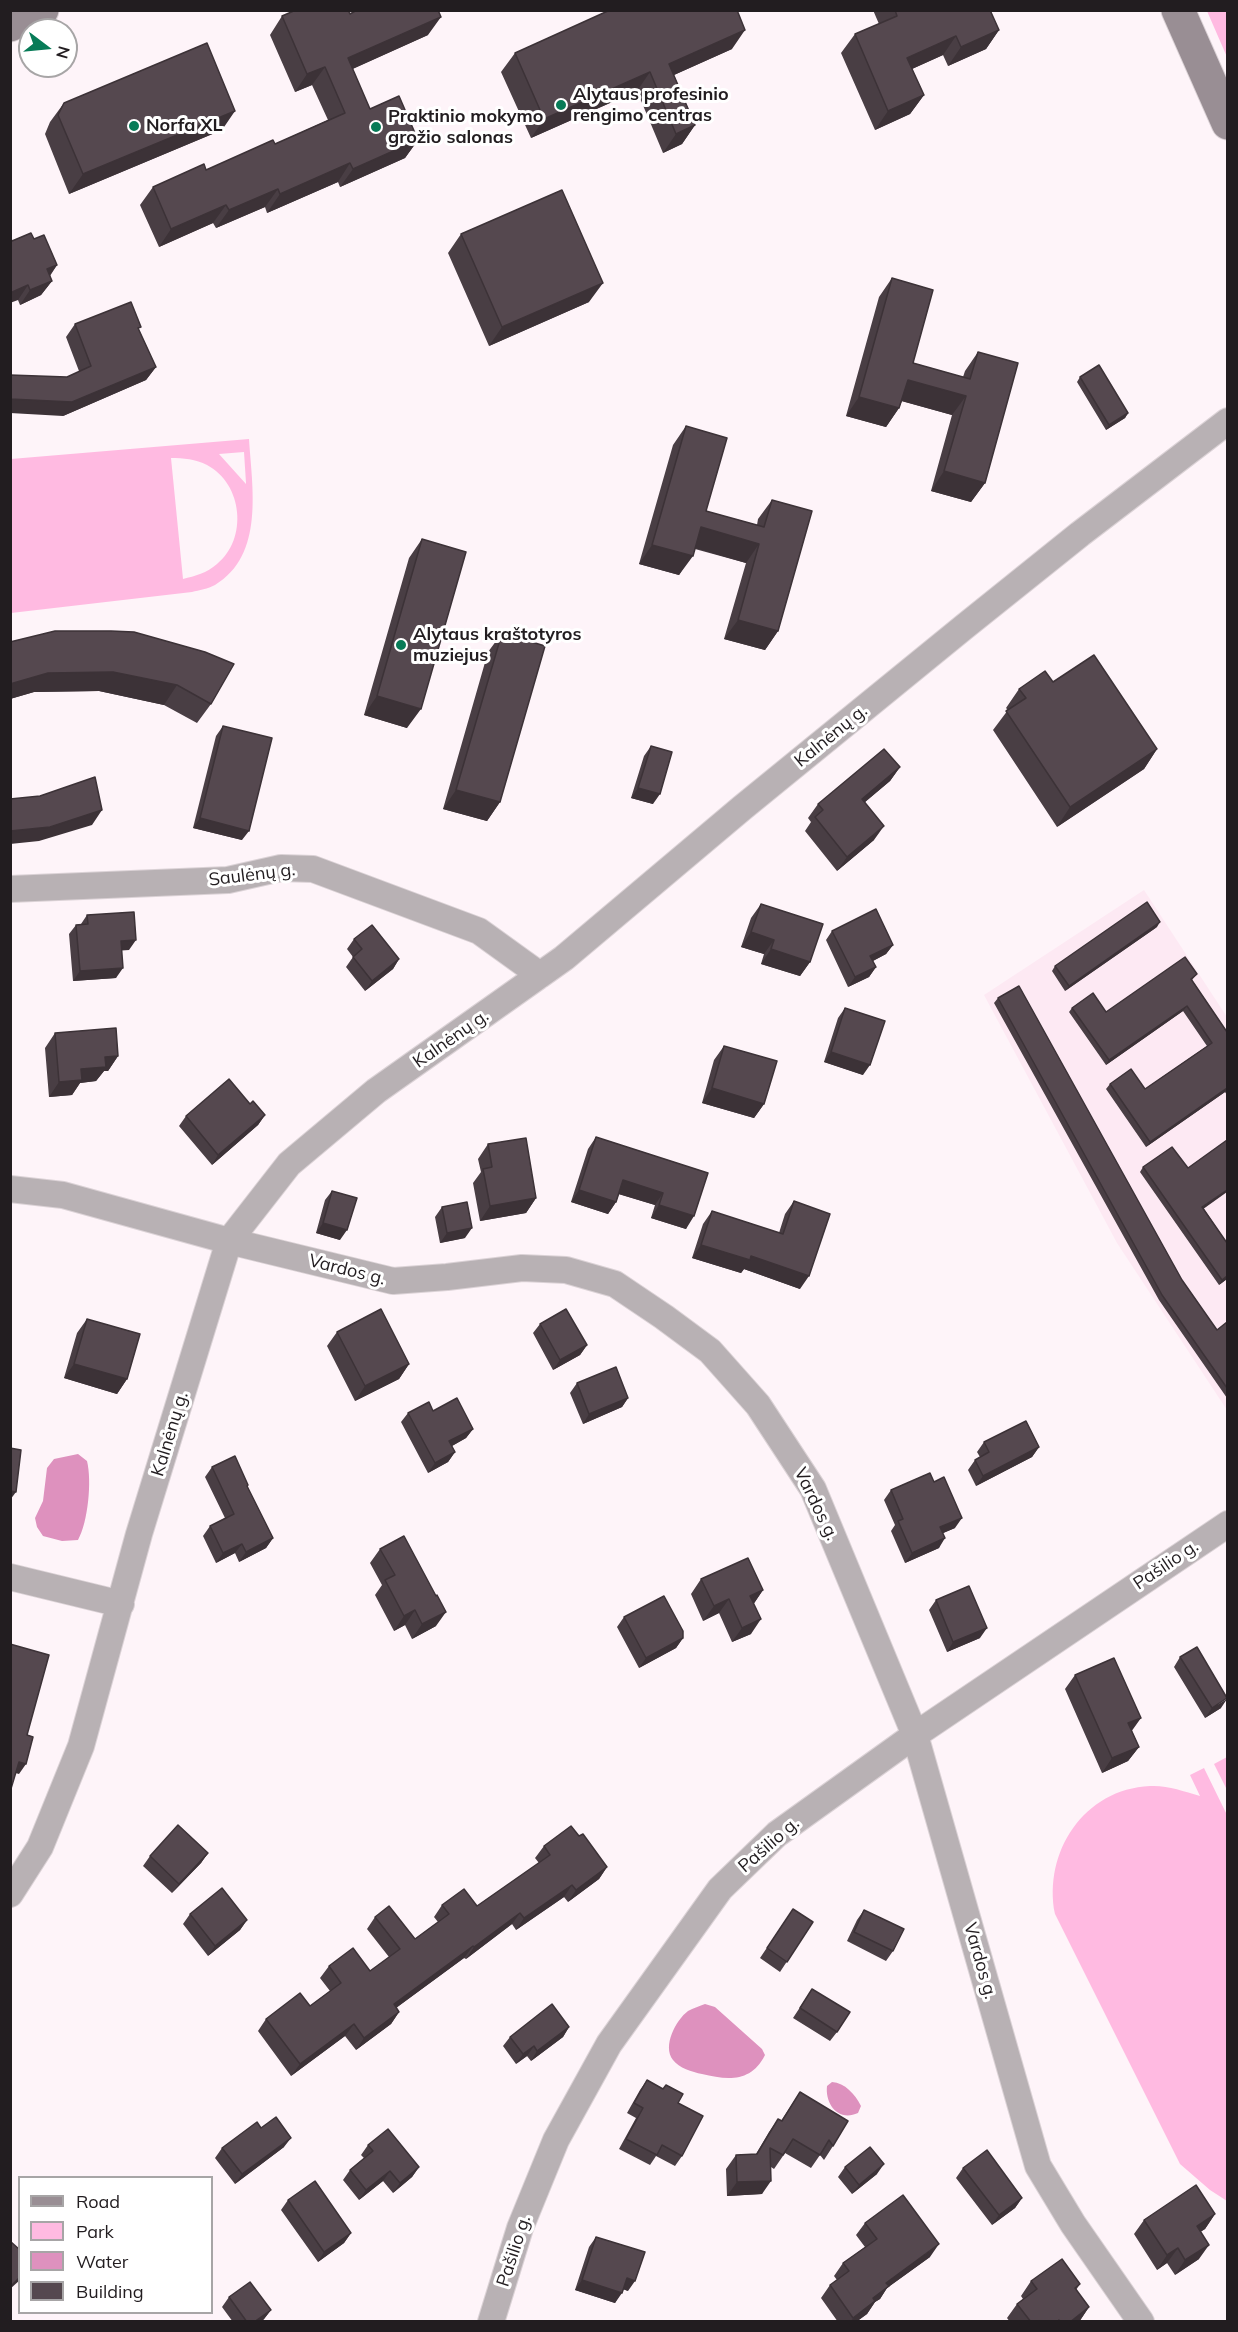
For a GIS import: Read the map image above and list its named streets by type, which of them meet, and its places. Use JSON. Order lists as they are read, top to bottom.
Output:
{
  "streets": {
    "street": [
      "Kalnėnų g.",
      "Saulėnų g.",
      "Vardos g.",
      "Pašilio g."
    ]
  },
  "crossings": [
    ["Kalnėnų g.", "Saulėnų g."],
    ["Kalnėnų g.", "Vardos g."],
    ["Vardos g.", "Pašilio g."]
  ],
  "places": [
    "Alytaus profesinio rengimo centras",
    "Norfa XL",
    "Praktinio mokymo grožio salonas",
    "Alytaus kraštotyros muziejus"
  ],
  "legend": [
    "Road",
    "Park",
    "Water",
    "Building"
  ],
  "north": "right"
}
